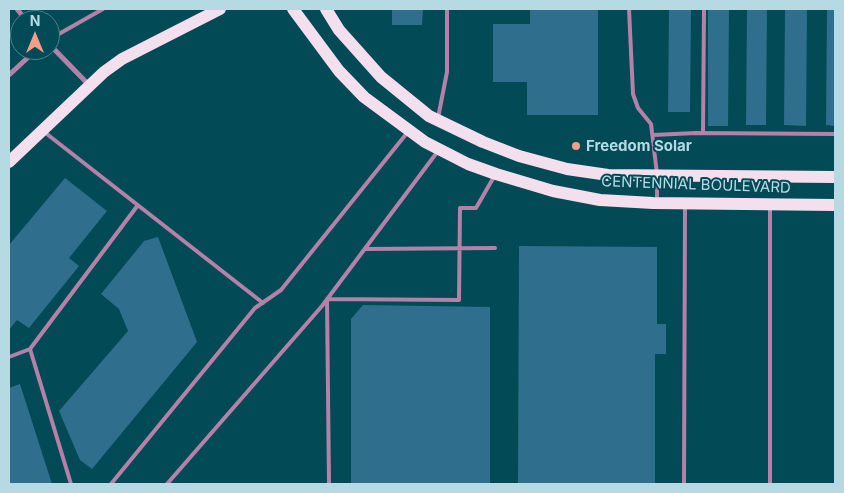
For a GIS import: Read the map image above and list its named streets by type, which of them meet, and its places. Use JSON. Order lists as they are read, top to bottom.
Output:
{
  "streets": {
    "main road": ["CENTENNIAL BOULEVARD"]
  },
  "places": ["Freedom Solar"],
  "north": "top"
}
